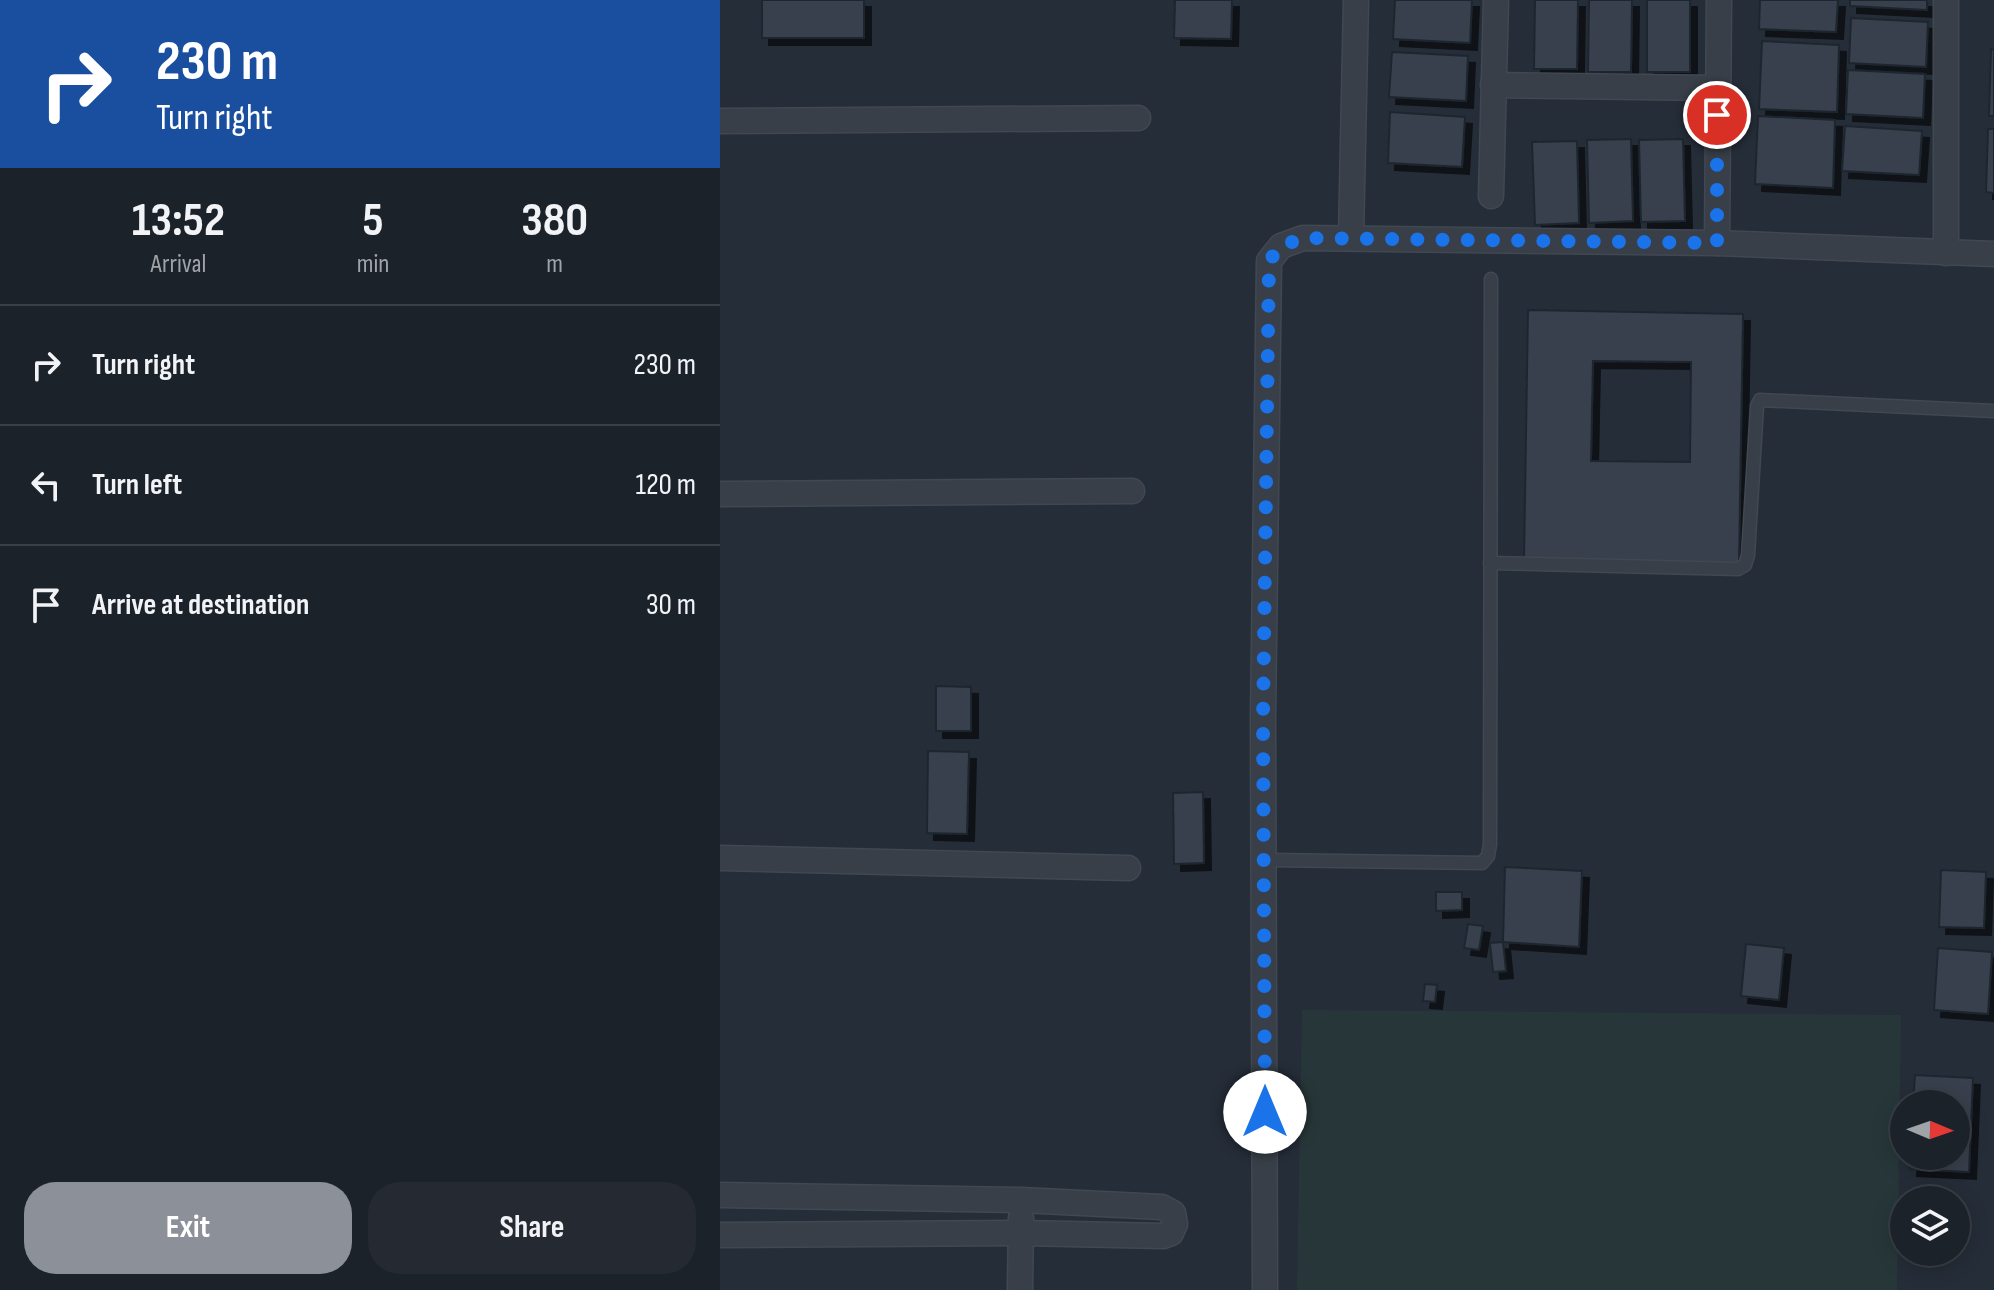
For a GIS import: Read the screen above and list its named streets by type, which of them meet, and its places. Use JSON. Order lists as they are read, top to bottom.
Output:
{
  "north": "right",
  "page": {
    "turn": ["230 m", "Turn right"],
    "eta": [
      "13:52",
      "Arrival",
      "5",
      "min",
      "380",
      "m"
    ],
    "list": [
      {
        "name": "Turn right",
        "value": "230 m"
      },
      {
        "name": "Turn left",
        "value": "120 m"
      },
      {
        "name": "Arrive at destination",
        "value": "30 m"
      }
    ],
    "buttons": ["Exit", "Share"]
  }
}
